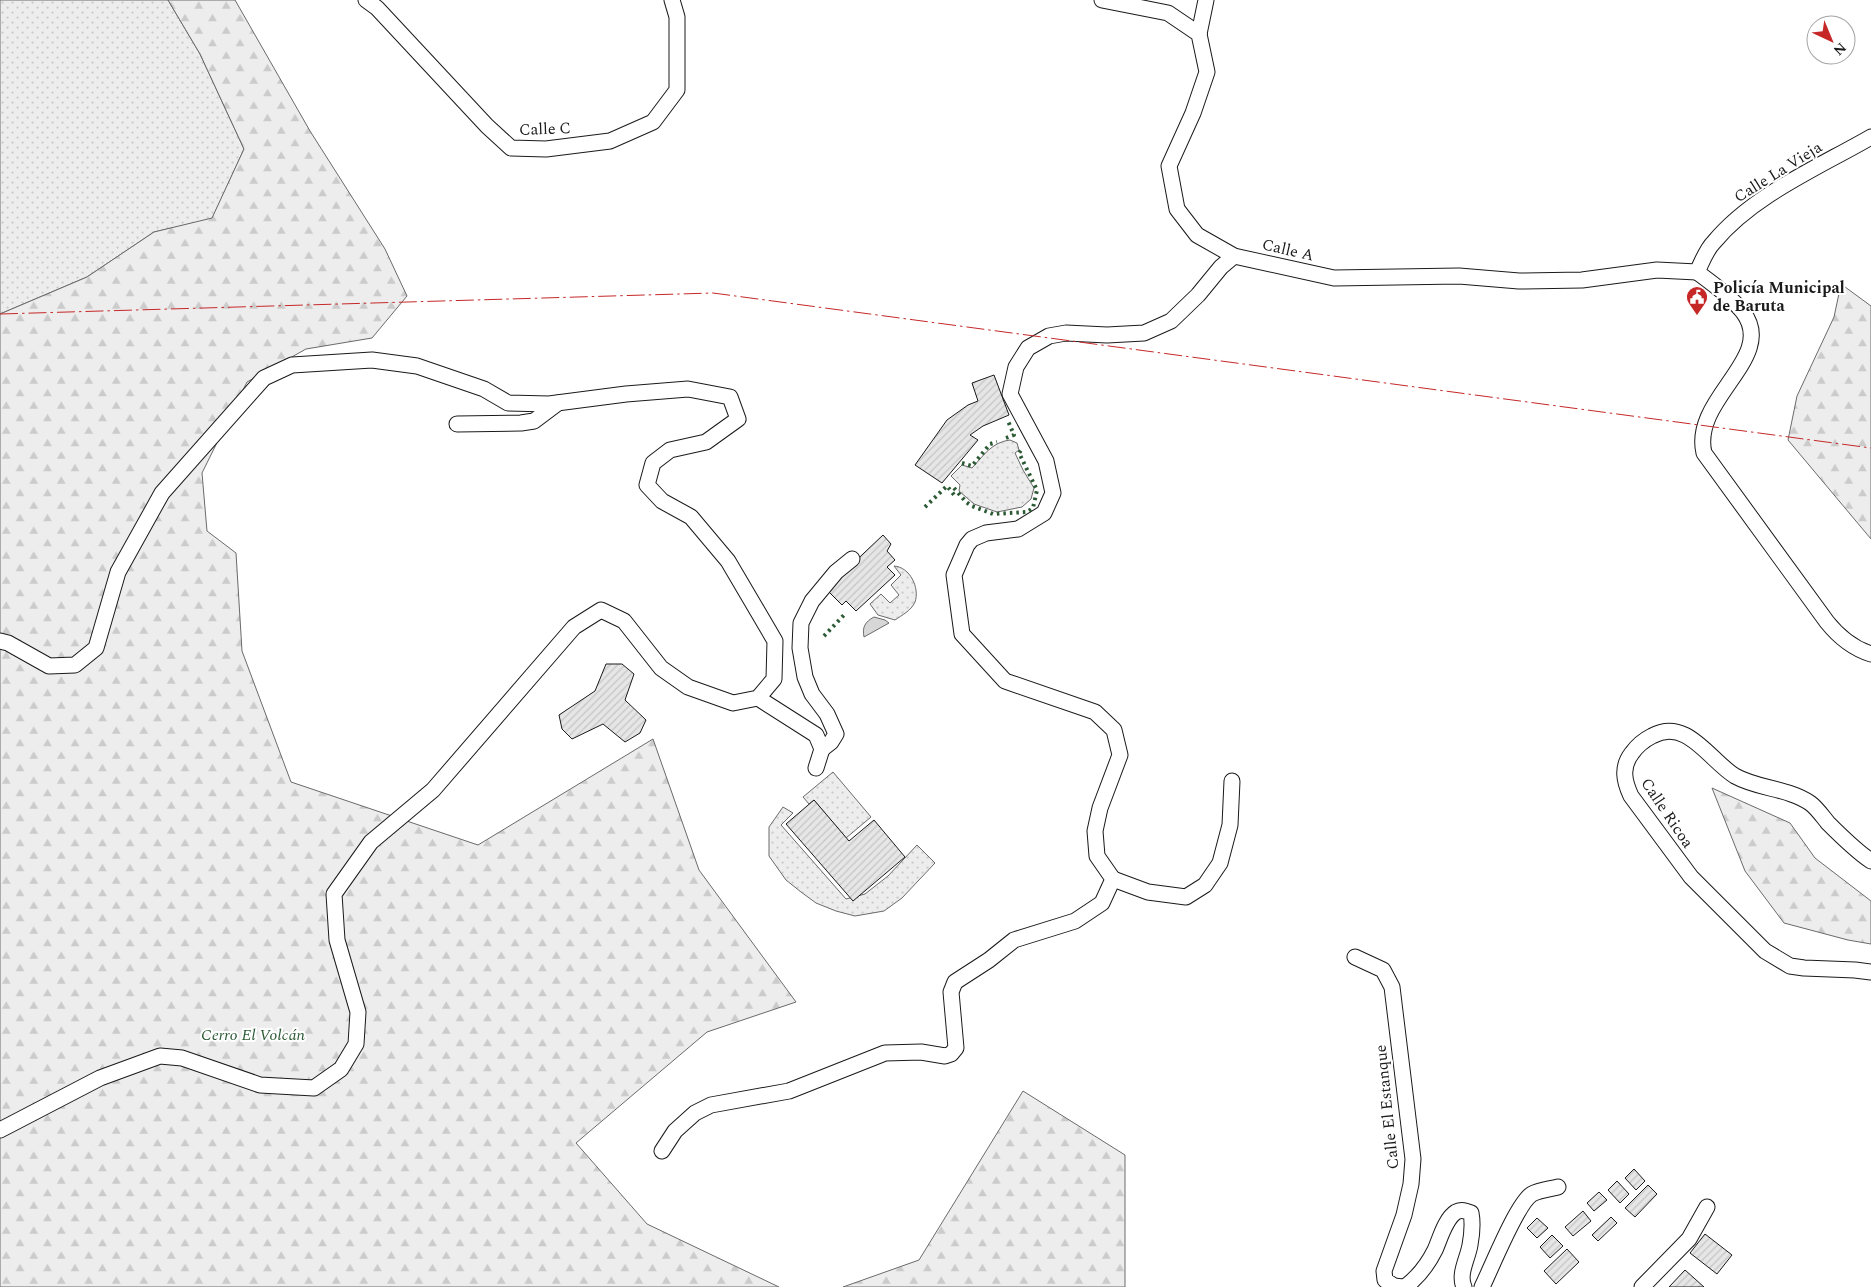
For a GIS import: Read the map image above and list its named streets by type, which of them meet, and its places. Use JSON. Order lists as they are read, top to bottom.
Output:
{
  "streets": {
    "street": [
      "Calle C",
      "Calle La Vieja",
      "Calle A",
      "Calle Ricoa",
      "Calle El Estanque"
    ]
  },
  "crossings": [
    ["Calle La Vieja", "Calle A"]
  ],
  "parks": ["Cerro El Volcán"],
  "places": {
    "public building": ["Policía Municipal de Baruta"]
  },
  "north": "bottom right"
}
